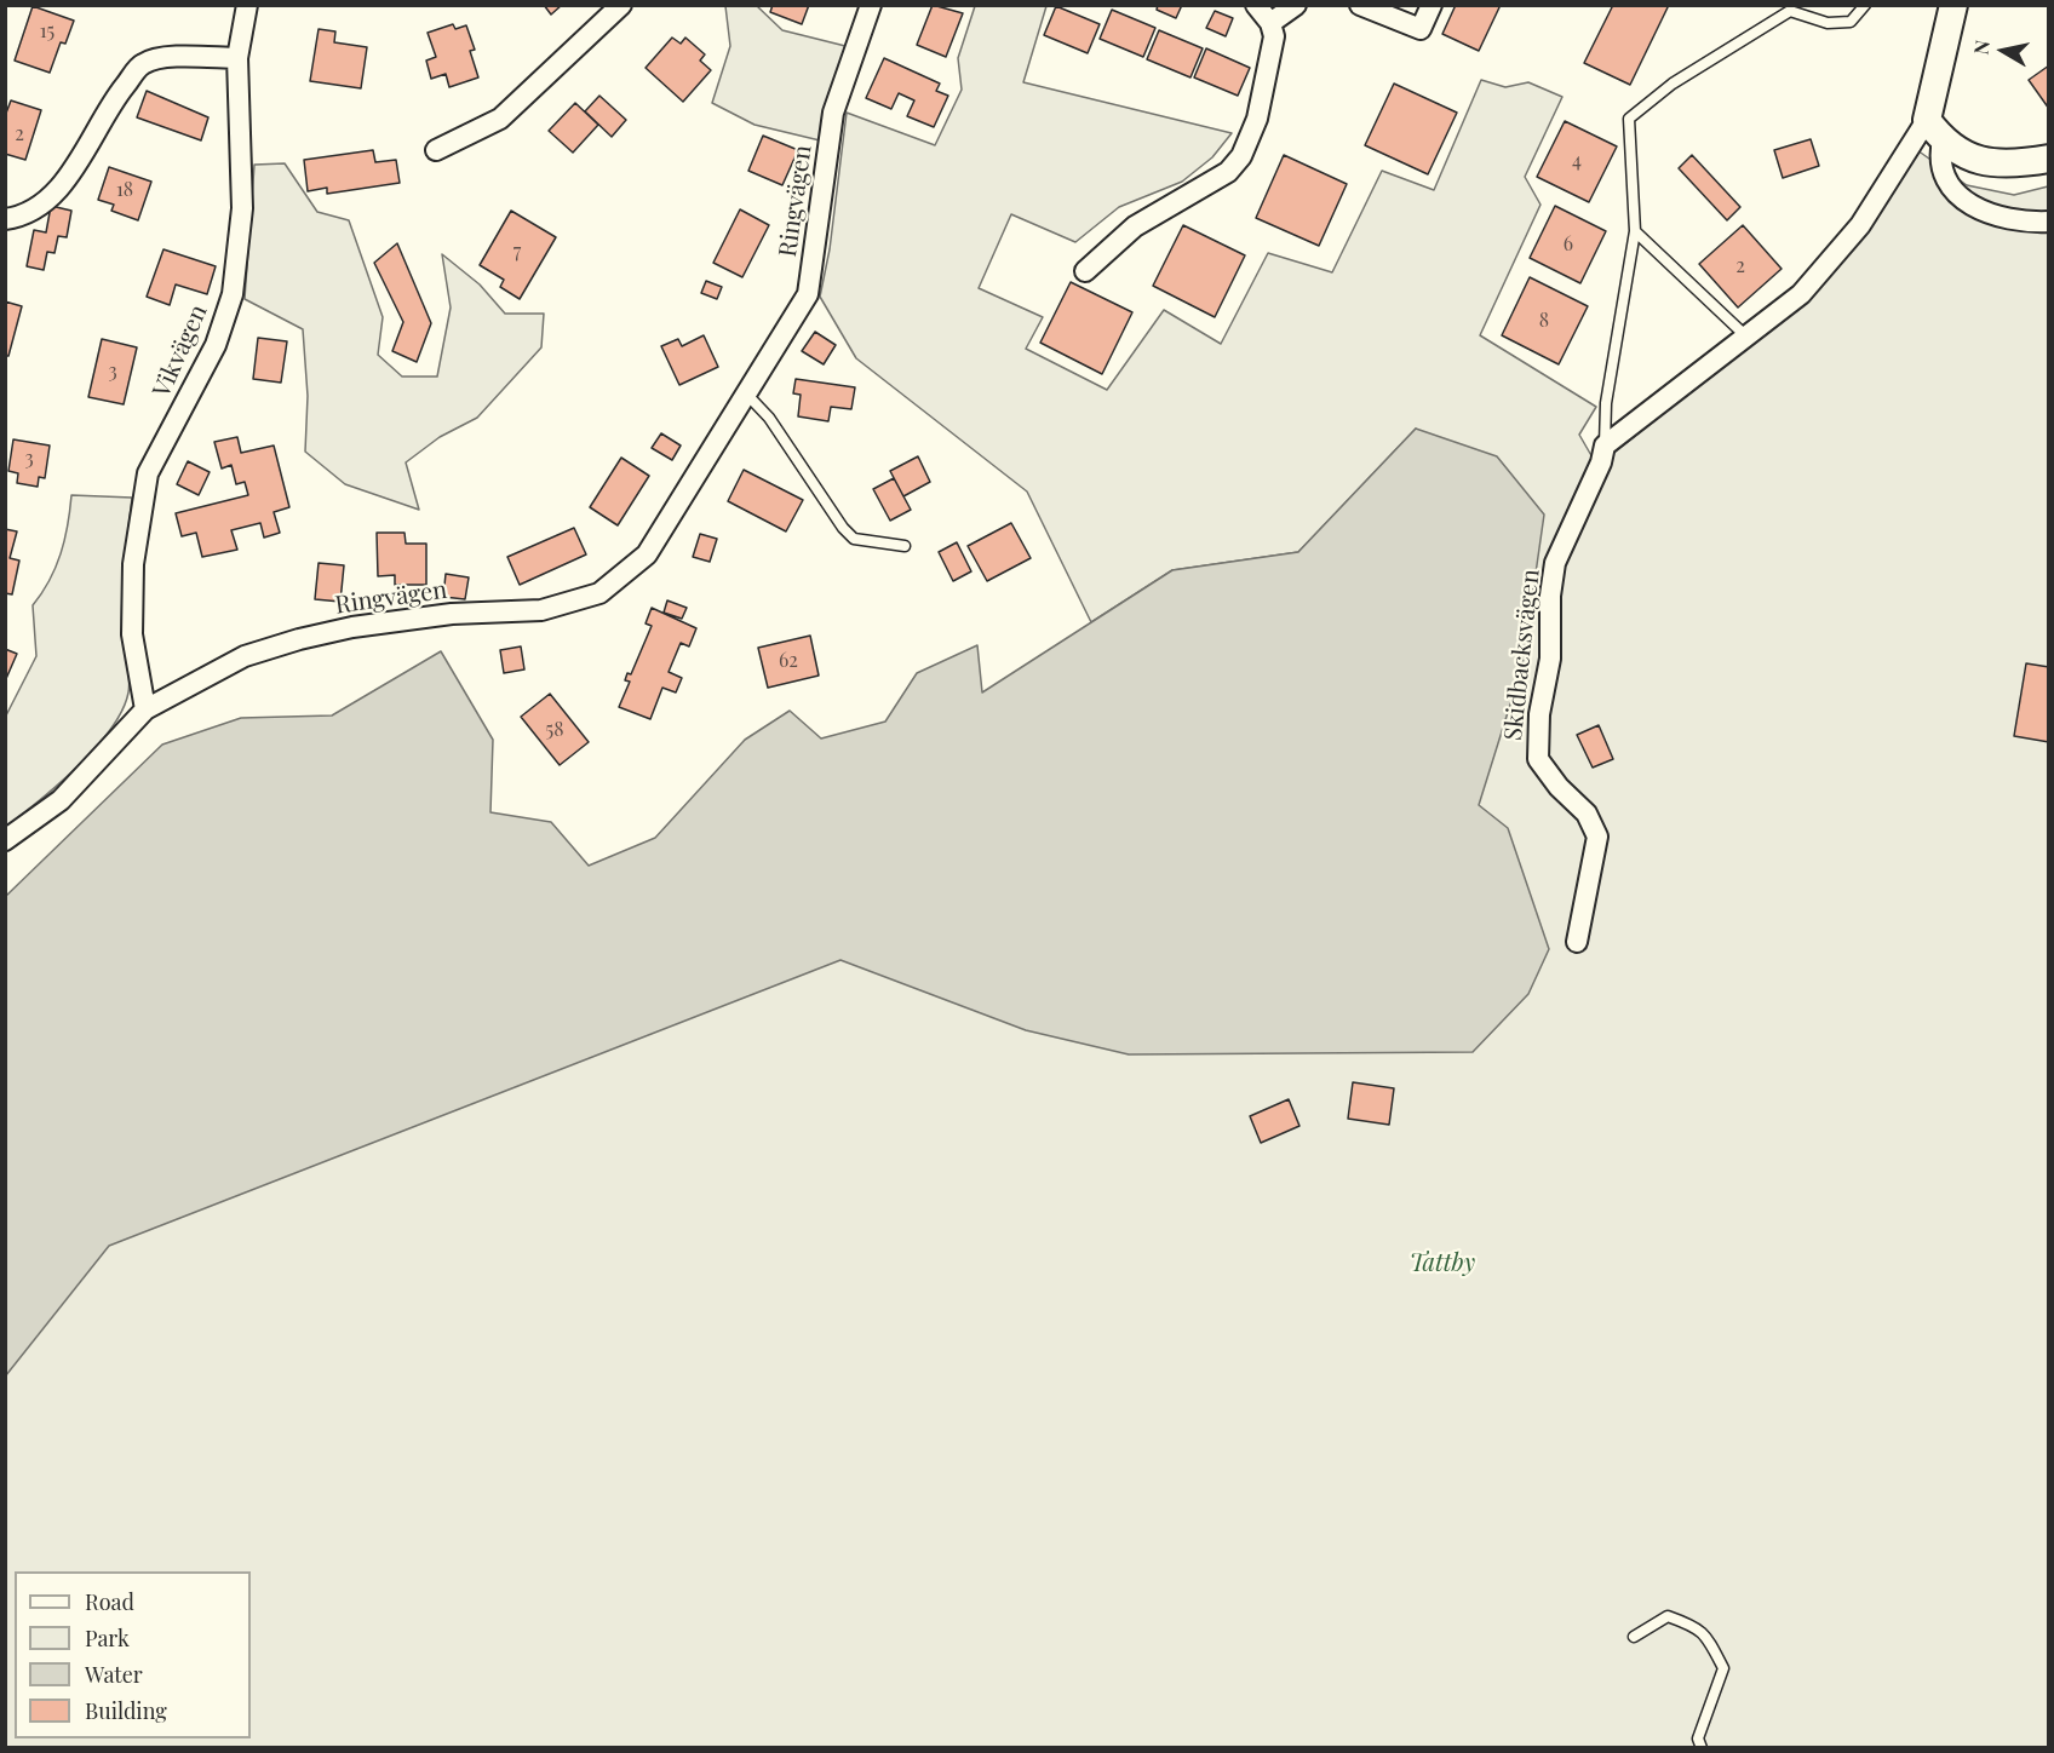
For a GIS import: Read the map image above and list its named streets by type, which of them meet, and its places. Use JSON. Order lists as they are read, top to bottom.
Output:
{
  "streets": {
    "street": ["Ringvägen", "Vikvägen", "Skidbacksvägen"]
  },
  "crossings": [
    ["Ringvägen", "Vikvägen"]
  ],
  "parks": ["Tattby"],
  "house_numbers": [
    "15",
    "2",
    "4",
    "18",
    "6",
    "7",
    "2",
    "8",
    "3",
    "3",
    "62",
    "58"
  ],
  "legend": [
    "Road",
    "Park",
    "Water",
    "Building"
  ],
  "north": "left"
}
